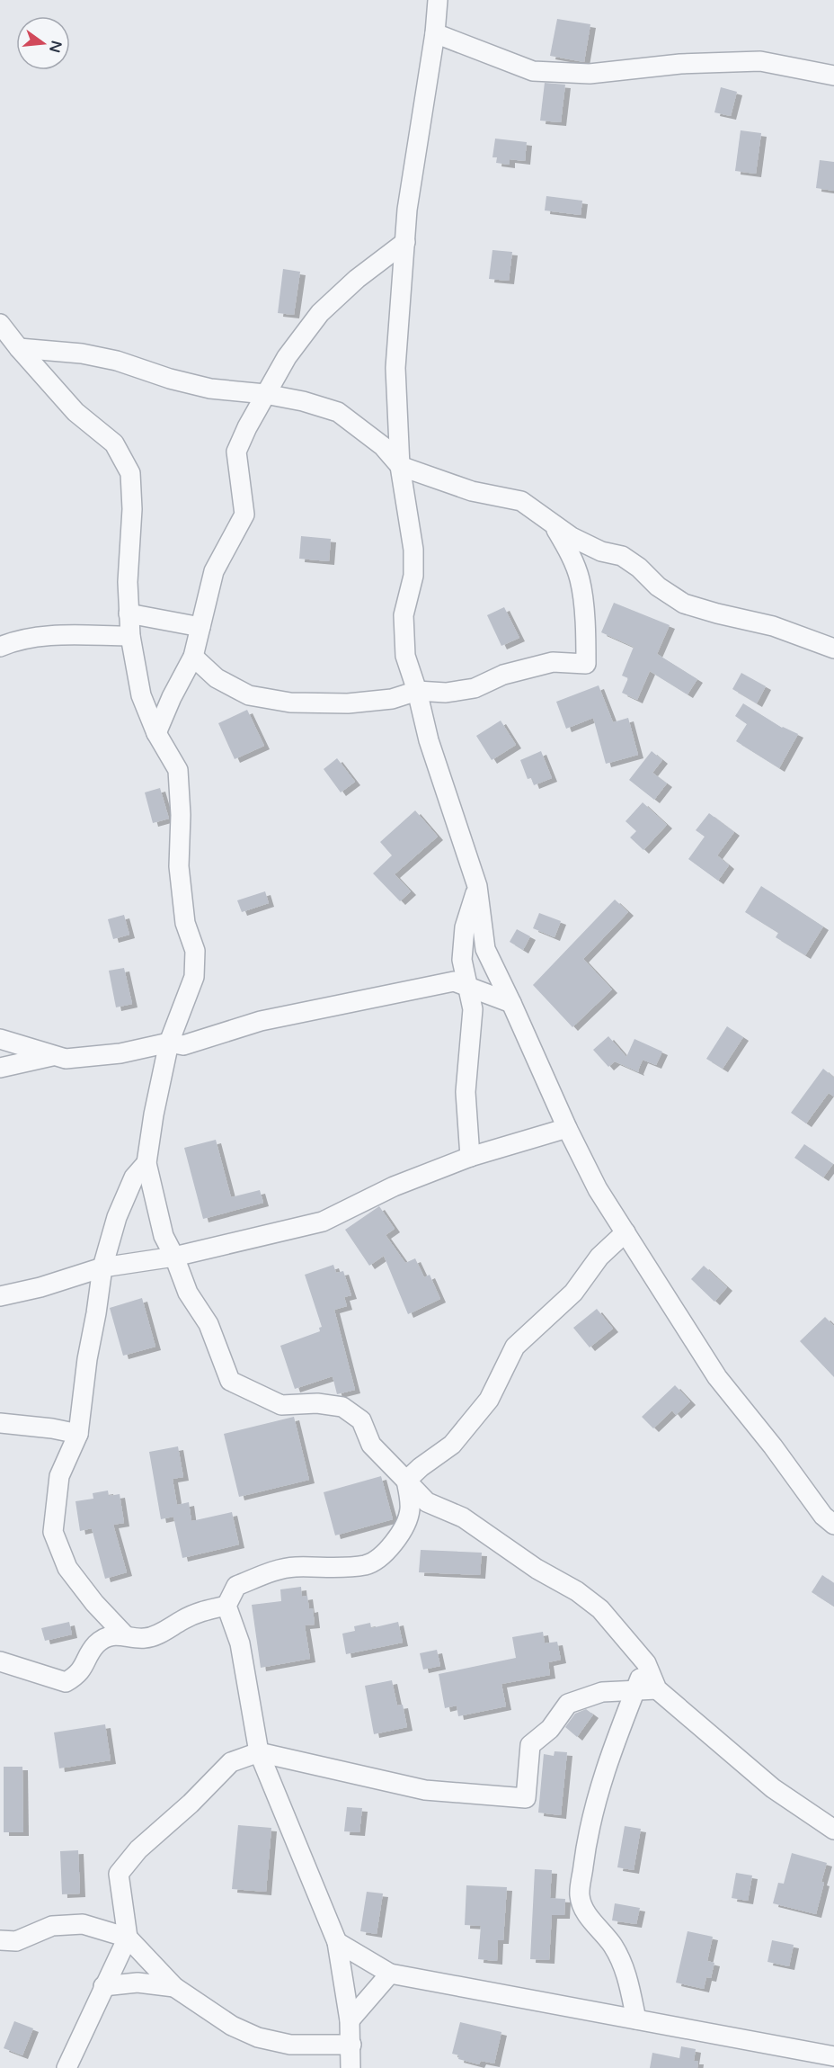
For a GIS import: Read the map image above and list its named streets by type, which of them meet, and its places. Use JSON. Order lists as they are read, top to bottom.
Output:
{
  "north": "right"
}
